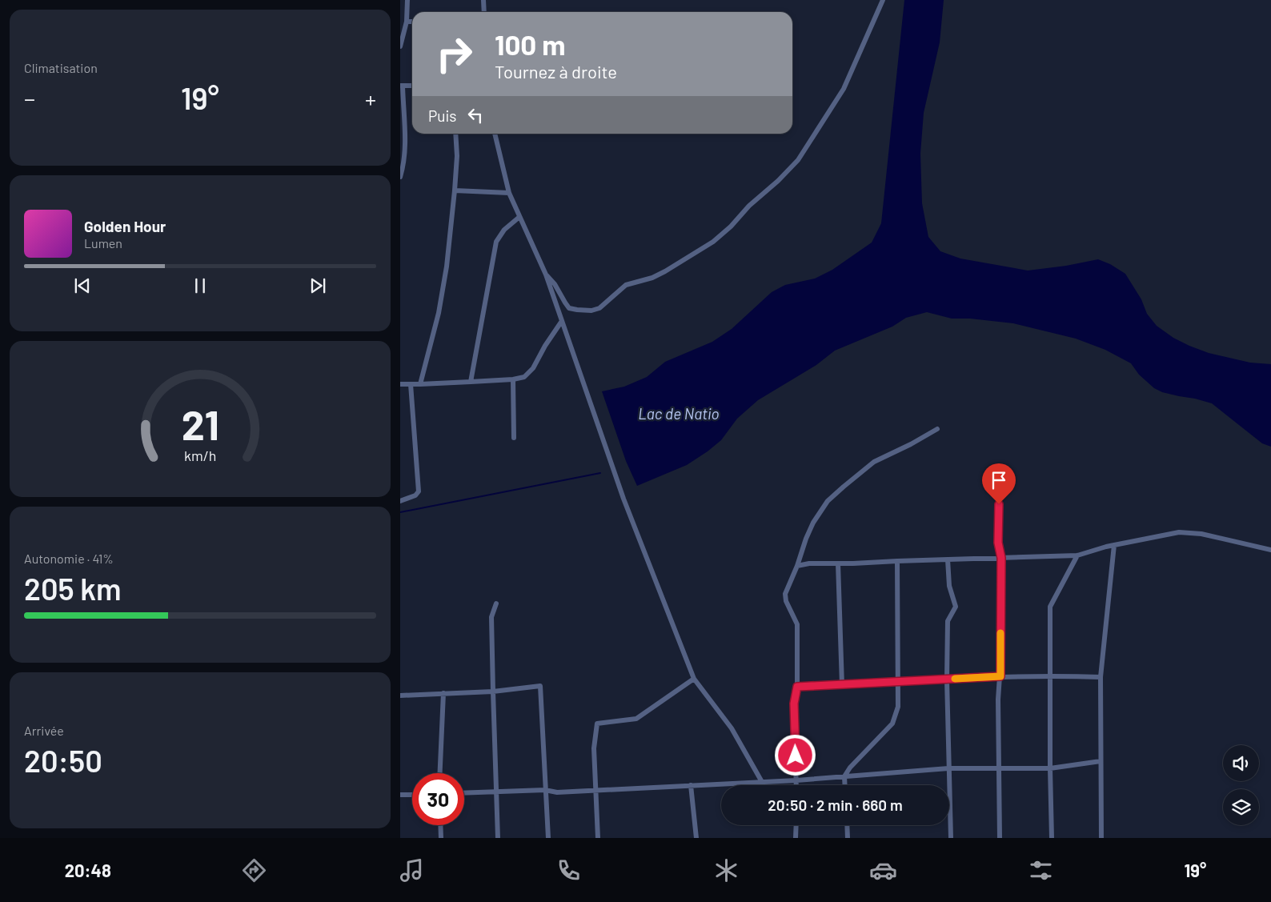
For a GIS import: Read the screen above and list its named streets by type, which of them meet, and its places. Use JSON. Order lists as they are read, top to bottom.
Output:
{
  "water": ["Lac de Natio"],
  "page": {
    "tile": [
      "Climatisation",
      ["Autonomie · 41%", "205 km"],
      ["Arrivée", "20:50"]
    ],
    "turn": ["100 m", "Tournez à droite"],
    "heat": ["−", "19°", "+"],
    "then": "Puis",
    "song": ["Golden Hour", "Lumen"],
    "limit": "30",
    "trip": "20:50 · 2 min · 660 m",
    "tabs": ["20:48", "19°"],
    "gauge": ["21", "km/h"]
  }
}
